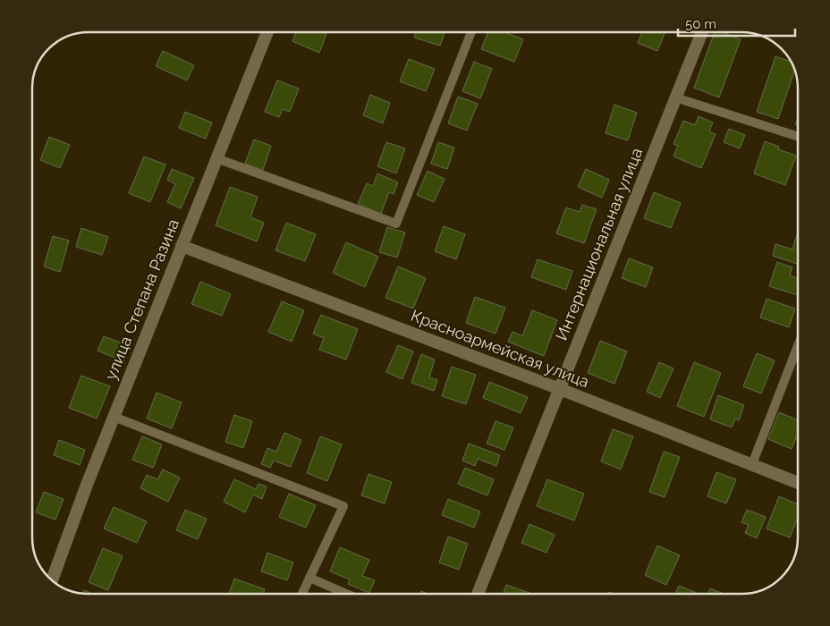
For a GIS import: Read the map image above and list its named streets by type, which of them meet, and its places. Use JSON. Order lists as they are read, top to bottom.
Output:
{
  "streets": {
    "street": ["Интернациональная улица", "улица Степана Разина", "Красноармейская улица"]
  },
  "crossings": [
    ["Интернациональная улица", "Красноармейская улица"],
    ["улица Степана Разина", "Красноармейская улица"]
  ],
  "scale_bar": "50 m"
}
